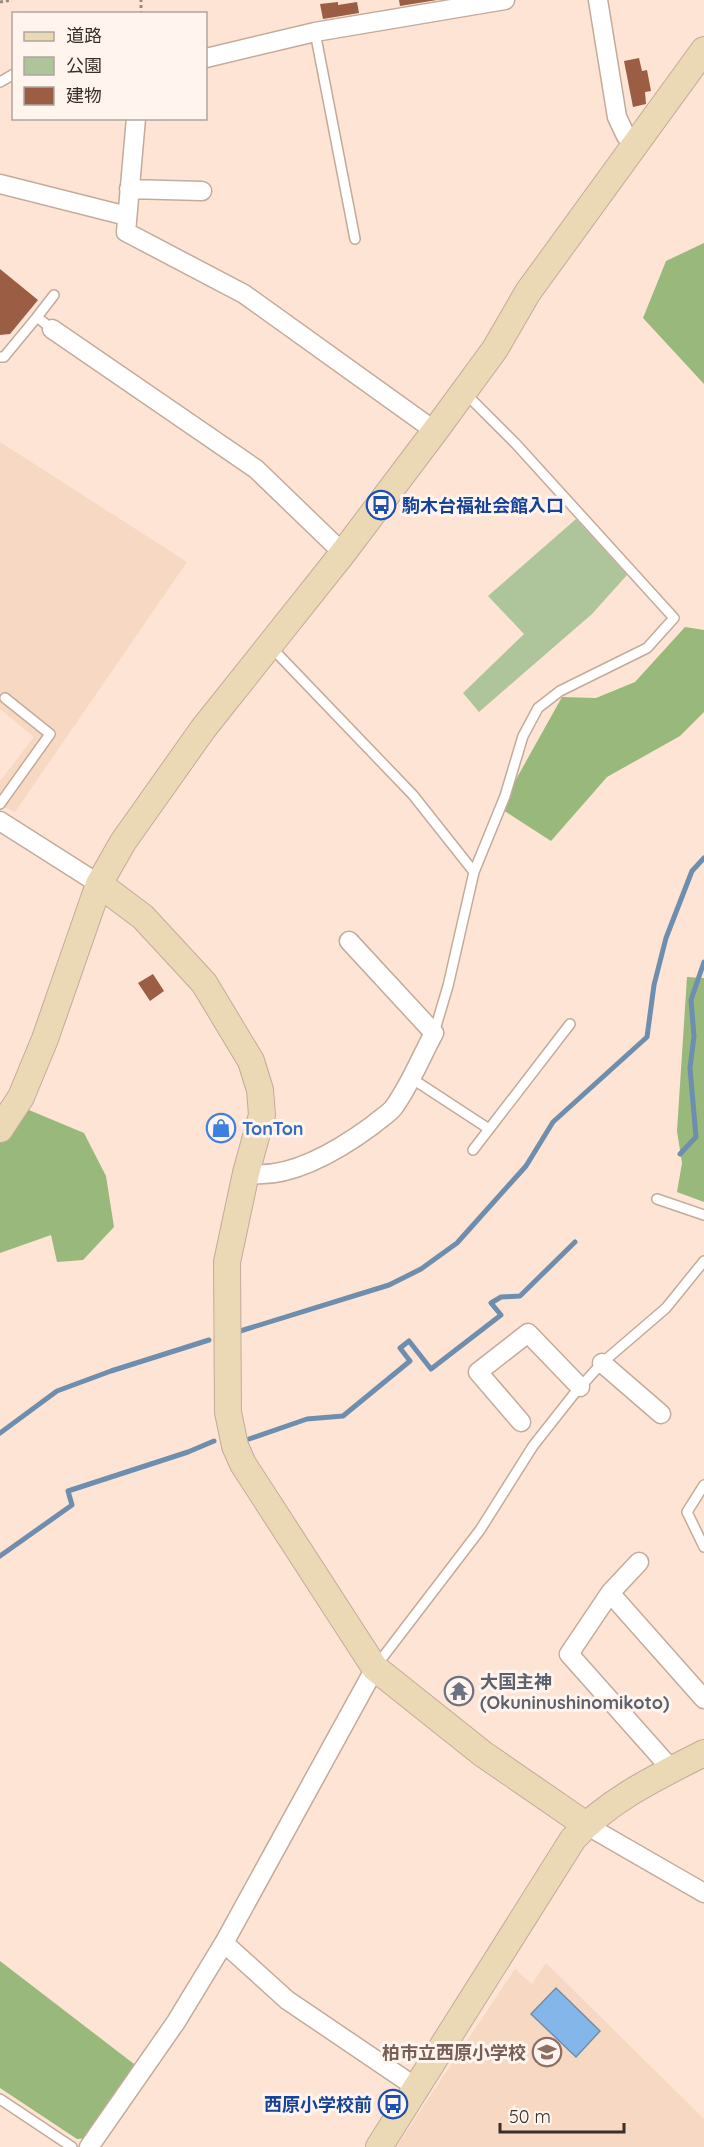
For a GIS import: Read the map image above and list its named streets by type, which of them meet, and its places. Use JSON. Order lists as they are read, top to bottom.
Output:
{
  "places": {
    "bus stop": ["駒木台福祉会館入口", "西原小学校前"],
    "shop": ["TonTon"],
    "temple": ["大国主神 (Okuninushinomikoto)"],
    "school or university": ["柏市立西原小学校"]
  },
  "legend": ["道路", "公園", "建物"],
  "scale_bar": "50 m"
}
